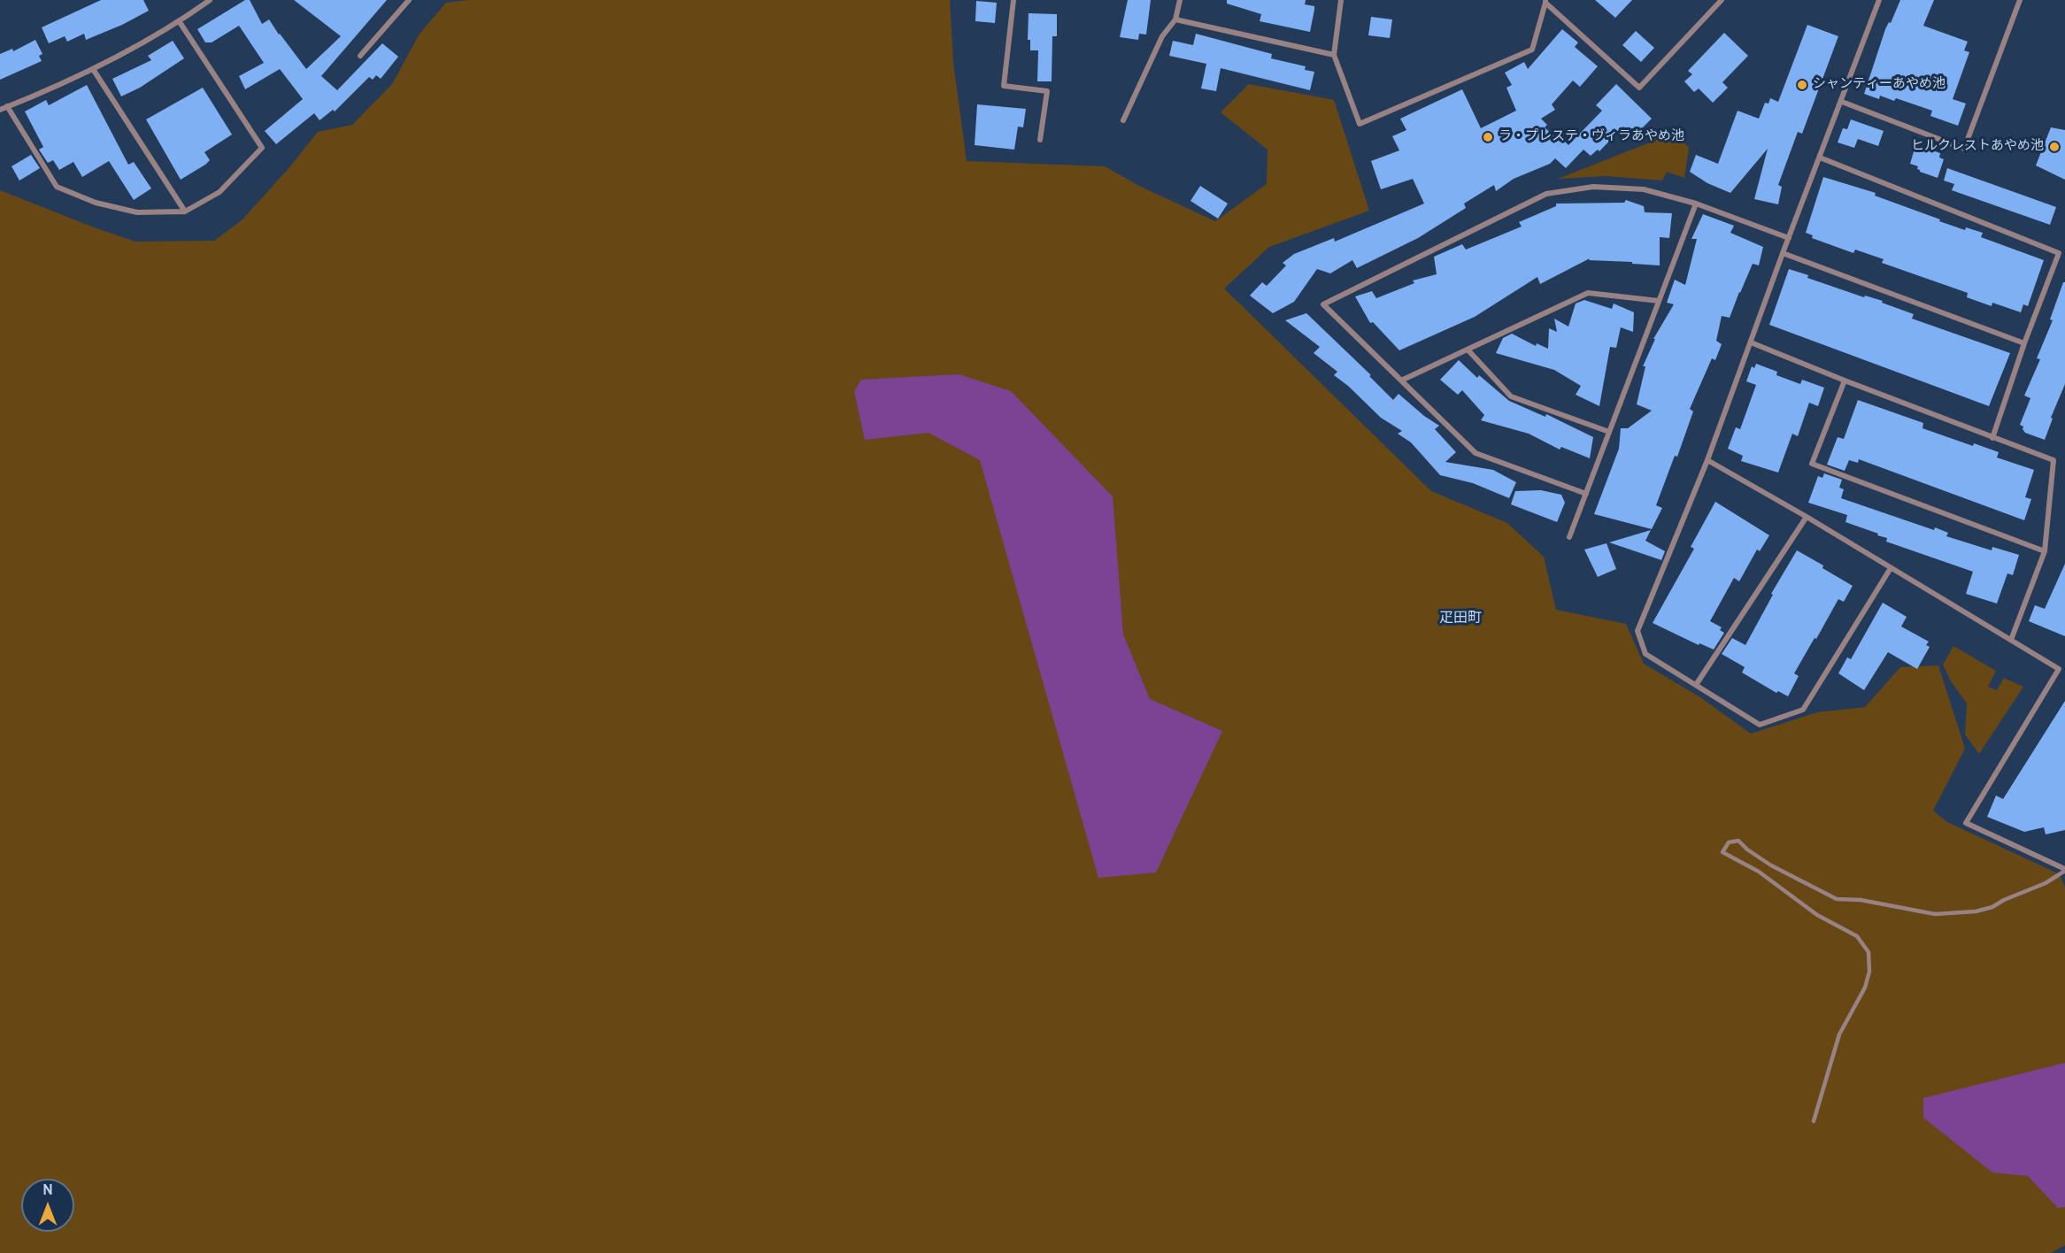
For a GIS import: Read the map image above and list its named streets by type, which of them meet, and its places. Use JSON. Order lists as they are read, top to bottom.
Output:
{
  "districts": ["疋田町"],
  "places": ["シャンティーあやめ池", "ラ・プレステ・ヴィラあやめ池", "ヒルクレストあやめ池"],
  "north": "top"
}
